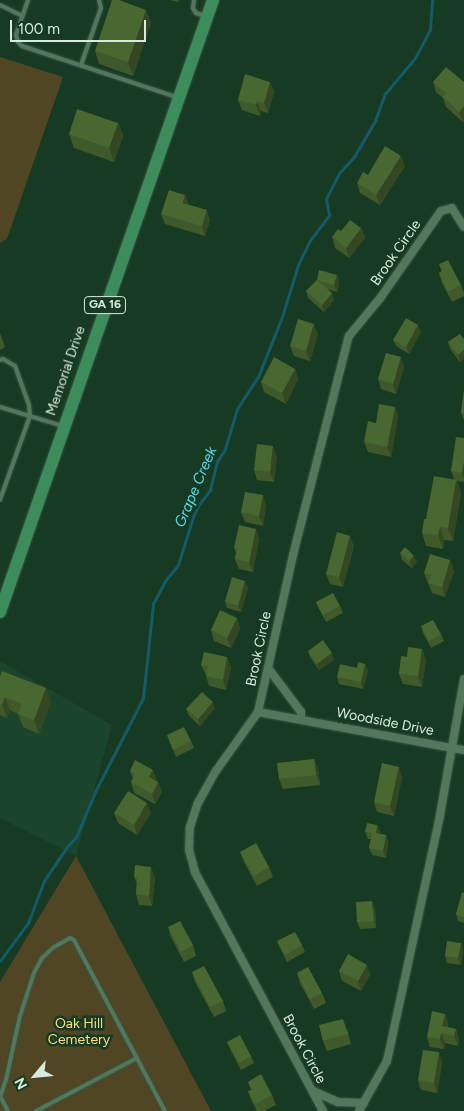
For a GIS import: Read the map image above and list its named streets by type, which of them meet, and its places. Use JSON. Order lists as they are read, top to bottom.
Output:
{
  "streets": {
    "main road": ["GA 16", "Memorial Drive"],
    "street": ["Brook Circle", "Woodside Drive"]
  },
  "crossings": [
    ["Brook Circle", "Woodside Drive"]
  ],
  "water": ["Grape Creek"],
  "parks": ["Oak Hill Cemetery"],
  "scale_bar": "100 m",
  "north": "bottom left"
}
